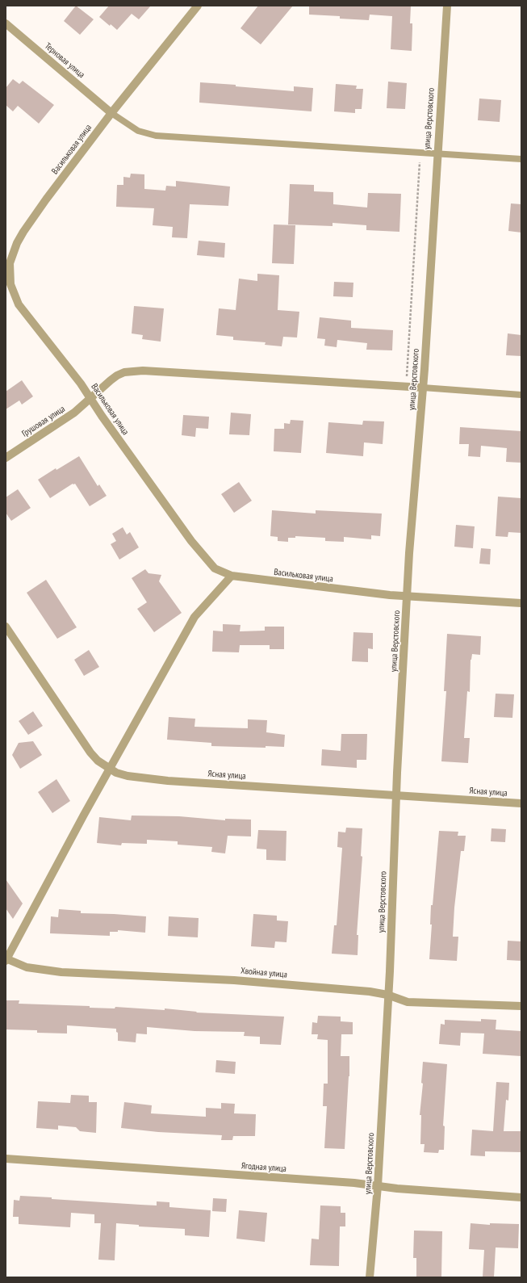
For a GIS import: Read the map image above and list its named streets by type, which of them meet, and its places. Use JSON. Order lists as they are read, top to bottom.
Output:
{
  "streets": {
    "street": [
      "Терновая улица",
      "улица Верстовского",
      "Васильковая улица",
      "Грушовая улица",
      "Ясная улица",
      "Хвойная улица",
      "Ягодная улица"
    ]
  },
  "crossings": [
    ["Терновая улица", "Васильковая улица"],
    ["улица Верстовского", "Васильковая улица"],
    ["улица Верстовского", "Грушовая улица"],
    ["улица Верстовского", "Ясная улица"],
    ["улица Верстовского", "Хвойная улица"],
    ["улица Верстовского", "Ягодная улица"],
    ["Васильковая улица", "Грушовая улица"]
  ]
}
